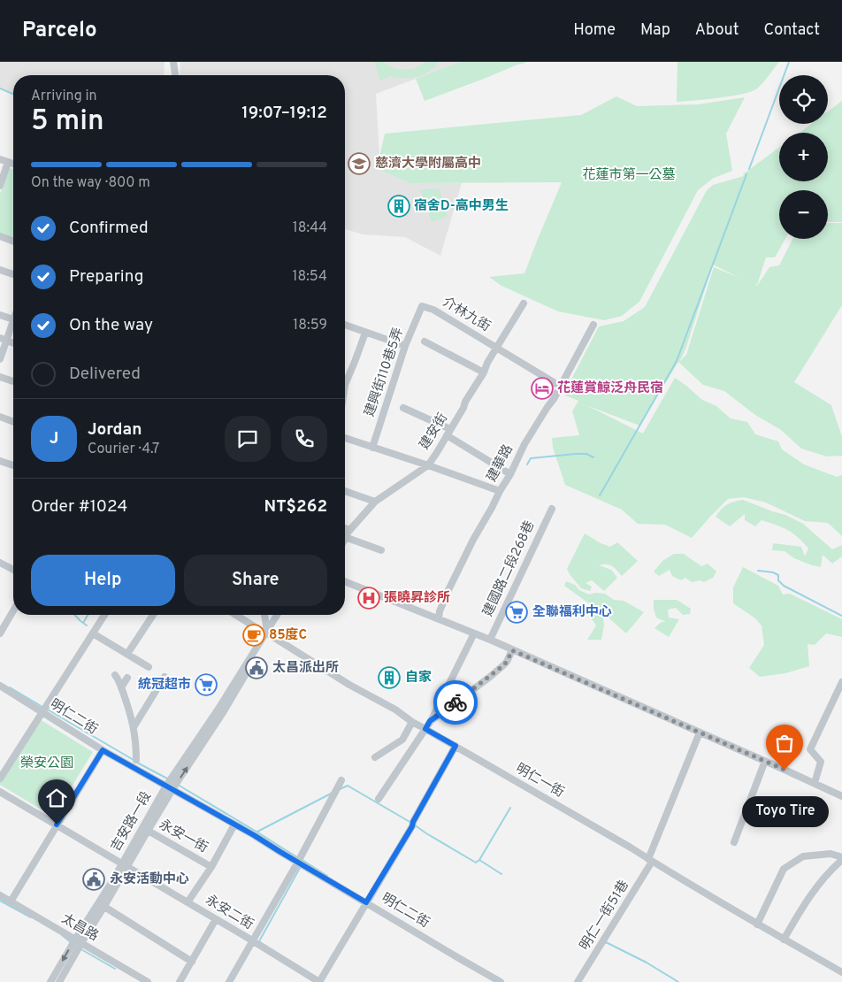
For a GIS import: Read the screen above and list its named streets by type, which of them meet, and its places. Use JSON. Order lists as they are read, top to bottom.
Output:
{
  "streets": {
    "street": [
      "介林九街",
      "建興街110巷5弄",
      "建安街",
      "建華路",
      "建國路二段268巷",
      "明仁二街",
      "明仁一街",
      "吉安路一段",
      "永安一街",
      "永安二街",
      "明仁一街51巷",
      "太昌路"
    ]
  },
  "crossings": [
    ["介林九街", "建興街110巷5弄"],
    ["介林九街", "建安街"],
    ["介林九街", "建華路"],
    ["明仁二街", "吉安路一段"],
    ["明仁一街", "吉安路一段"],
    ["明仁一街", "明仁一街51巷"],
    ["吉安路一段", "永安一街"],
    ["吉安路一段", "永安二街"],
    ["吉安路一段", "太昌路"]
  ],
  "parks": ["花蓮市第一公墓", "榮安公園"],
  "places": {
    "school or university": ["慈濟大學附屬高中"],
    "building": ["宿舍D-高中男生", "自家"],
    "hotel": ["花蓮賞鯨泛舟民宿"],
    "hospital": ["張曉昇診所"],
    "supermarket": ["全聯福利中心", "統冠超市"],
    "cafe": ["85度C"],
    "public building": ["太昌派出所", "永安活動中心"],
    "other": ["Toyo Tire"]
  },
  "page": {
    "header": "Parcelo",
    "nav": [
      "Home",
      "Map",
      "About",
      "Contact"
    ],
    "map_buttons": ["+", "−"],
    "heading": ["5 min", "Arriving in", "19:07–19:12"],
    "panel": [
      "Jordan",
      "Courier · 4.7",
      "Order #1024",
      "NT$262"
    ],
    "bar": "On the way · 800 m",
    "list": [
      ["Confirmed", "18:44"],
      ["Preparing", "18:54"],
      ["On the way", "18:59"],
      "Delivered"
    ],
    "round": "J",
    "buttons": ["Help", "Share"],
    "bubble": "Toyo Tire"
  }
}
